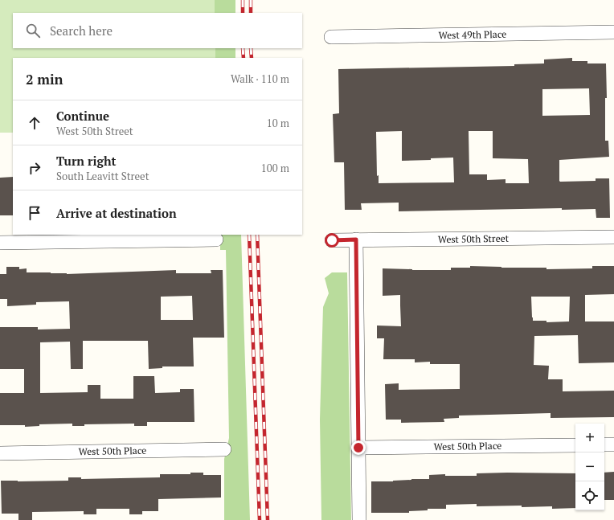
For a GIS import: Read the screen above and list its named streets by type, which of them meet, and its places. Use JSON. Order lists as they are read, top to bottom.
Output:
{
  "streets": {
    "street": ["West 49th Place", "West 50th Street", "West 50th Place"]
  },
  "page": {
    "search": "Search here",
    "heading": ["2 min", "Walk · 110 m"],
    "list": [
      ["Continue", "West 50th Street", "10 m"],
      ["Turn right", "South Leavitt Street", "100 m"],
      "Arrive at destination"
    ],
    "map_buttons": ["+", "−"]
  }
}
